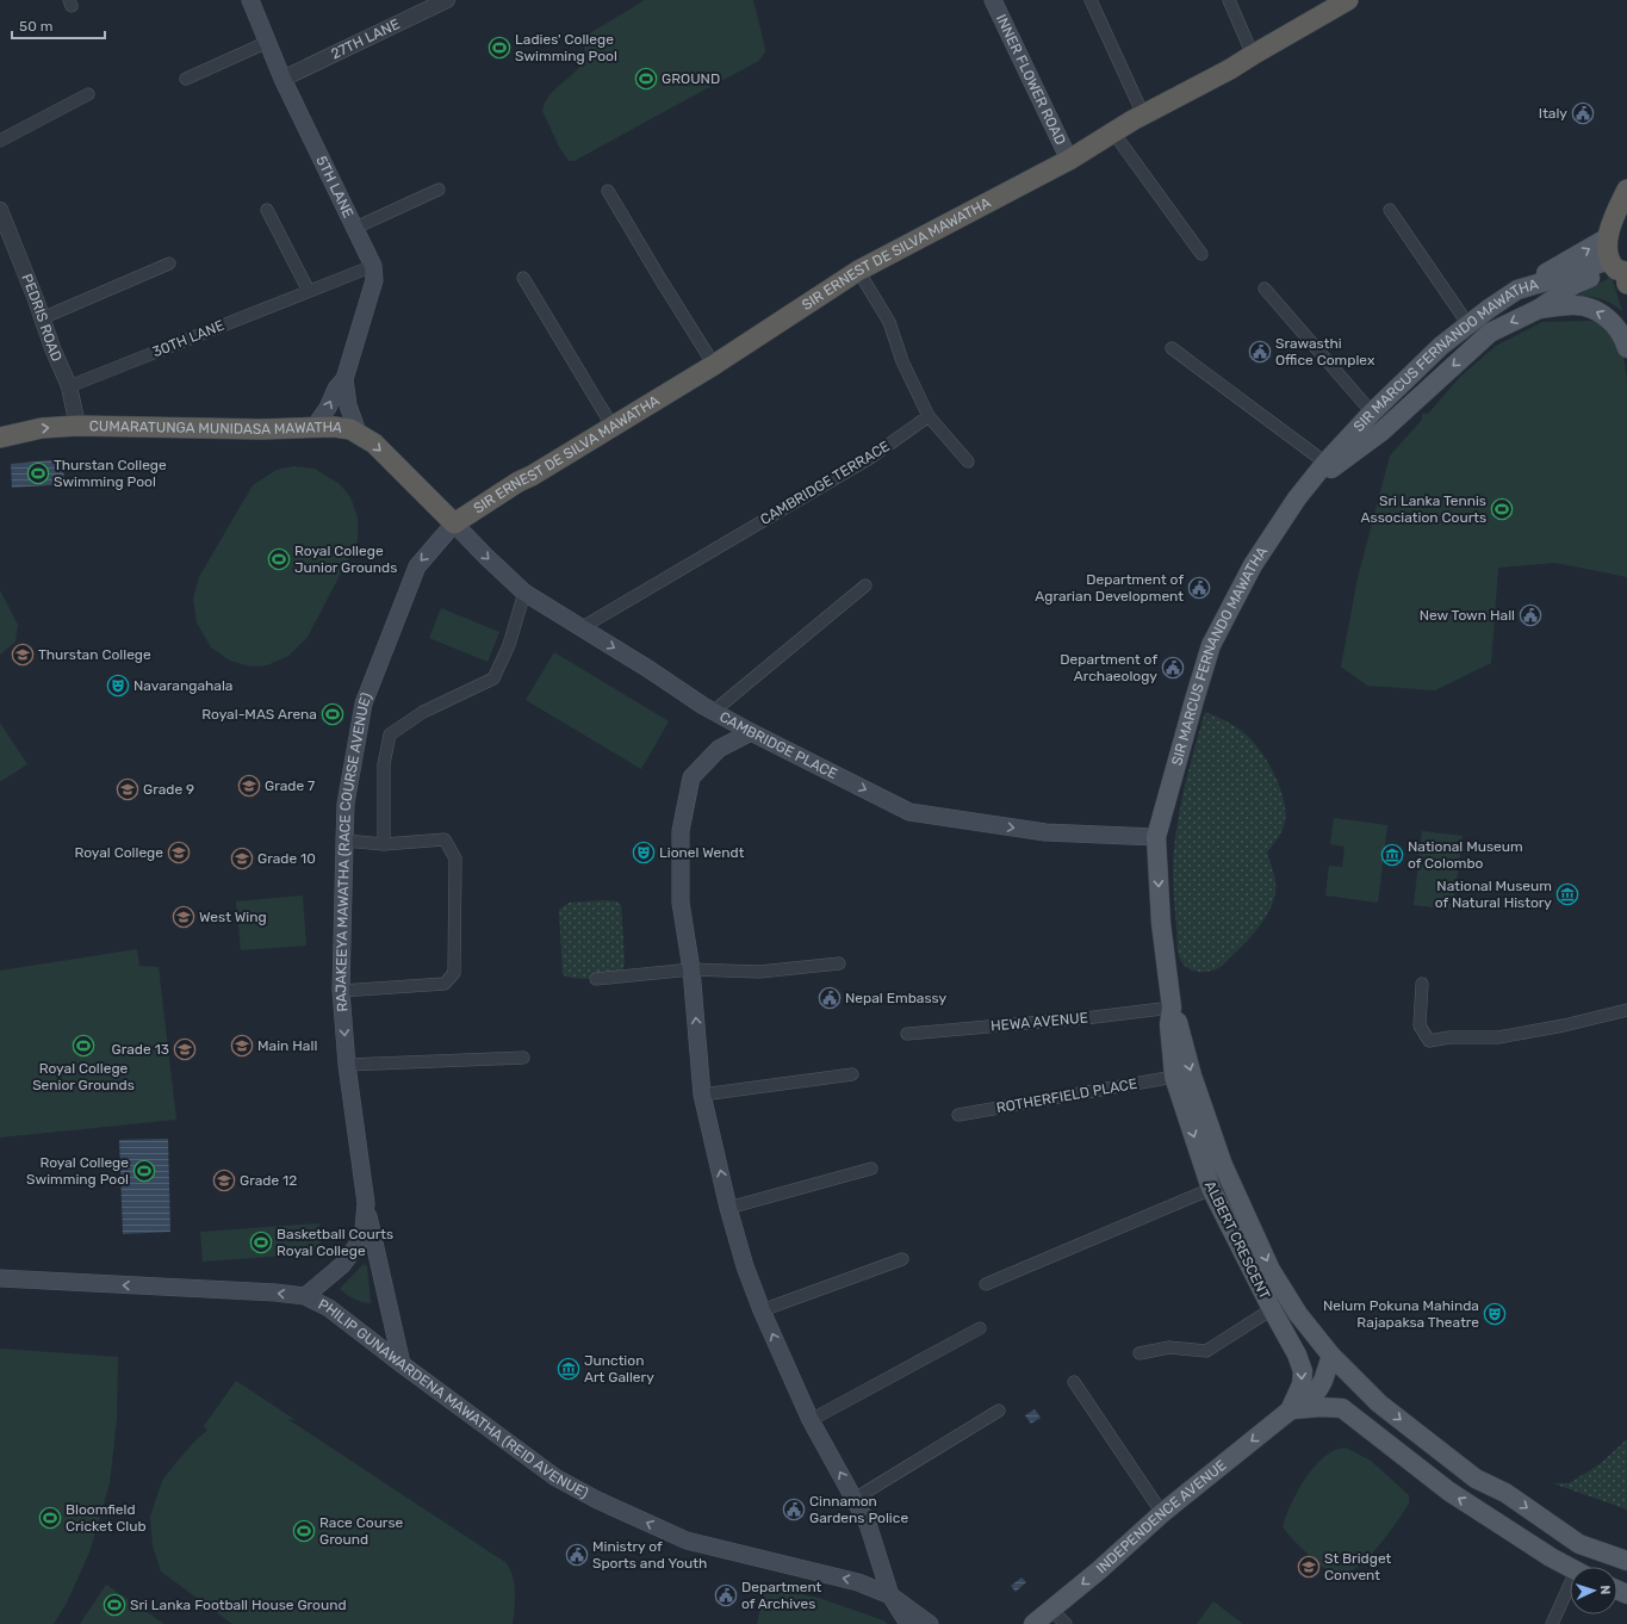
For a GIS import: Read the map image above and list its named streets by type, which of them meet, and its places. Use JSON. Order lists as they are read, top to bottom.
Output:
{
  "streets": {
    "highway": ["SIR ERNEST DE SILVA MAWATHA", "CUMARATUNGA MUNIDASA MAWATHA"],
    "main road": [
      "INNER FLOWER ROAD",
      "5TH LANE",
      "SIR MARCUS FERNANDO MAWATHA",
      "CAMBRIDGE PLACE",
      "RAJAKEEYA MAWATHA (RACE COURSE AVENUE)",
      "ALBERT CRESCENT",
      "PHILIP GUNAWARDENA MAWATHA (REID AVENUE)",
      "INDEPENDENCE AVENUE"
    ],
    "street": [
      "27TH LANE",
      "PEDRIS ROAD",
      "30TH LANE",
      "CAMBRIDGE TERRACE",
      "HEWA AVENUE",
      "ROTHERFIELD PLACE"
    ]
  },
  "crossings": [
    ["27TH LANE", "5TH LANE"],
    ["INNER FLOWER ROAD", "SIR ERNEST DE SILVA MAWATHA"],
    ["5TH LANE", "30TH LANE"],
    ["5TH LANE", "CUMARATUNGA MUNIDASA MAWATHA"],
    ["SIR ERNEST DE SILVA MAWATHA", "CUMARATUNGA MUNIDASA MAWATHA"],
    ["SIR ERNEST DE SILVA MAWATHA", "CAMBRIDGE PLACE"],
    ["SIR ERNEST DE SILVA MAWATHA", "RAJAKEEYA MAWATHA (RACE COURSE AVENUE)"],
    ["PEDRIS ROAD", "30TH LANE"],
    ["PEDRIS ROAD", "CUMARATUNGA MUNIDASA MAWATHA"],
    ["SIR MARCUS FERNANDO MAWATHA", "CAMBRIDGE PLACE"],
    ["SIR MARCUS FERNANDO MAWATHA", "ALBERT CRESCENT"],
    ["CUMARATUNGA MUNIDASA MAWATHA", "CAMBRIDGE PLACE"],
    ["CUMARATUNGA MUNIDASA MAWATHA", "RAJAKEEYA MAWATHA (RACE COURSE AVENUE)"],
    ["CAMBRIDGE TERRACE", "CAMBRIDGE PLACE"],
    ["CAMBRIDGE PLACE", "RAJAKEEYA MAWATHA (RACE COURSE AVENUE)"],
    ["CAMBRIDGE PLACE", "ALBERT CRESCENT"],
    ["RAJAKEEYA MAWATHA (RACE COURSE AVENUE)", "PHILIP GUNAWARDENA MAWATHA (REID AVENUE)"],
    ["HEWA AVENUE", "ALBERT CRESCENT"],
    ["ROTHERFIELD PLACE", "ALBERT CRESCENT"],
    ["ALBERT CRESCENT", "INDEPENDENCE AVENUE"]
  ],
  "one_way": [
    "CUMARATUNGA MUNIDASA MAWATHA",
    "CAMBRIDGE PLACE",
    "RAJAKEEYA MAWATHA (RACE COURSE AVENUE)",
    "ALBERT CRESCENT",
    "PHILIP GUNAWARDENA MAWATHA (REID AVENUE)",
    "INDEPENDENCE AVENUE"
  ],
  "places": {
    "sports": [
      "Ladies' College Swimming Pool",
      "GROUND",
      "Thurstan College Swimming Pool",
      "Sri Lanka Tennis Association Courts",
      "Royal College Junior Grounds",
      "Royal-MAS Arena",
      "Royal College Senior Grounds",
      "Royal College Swimming Pool",
      "Basketball Courts Royal College",
      "Bloomfield Cricket Club",
      "Race Course Ground",
      "Sri Lanka Football House Ground"
    ],
    "public building": [
      "Italy",
      "Srawasthi Office Complex",
      "Department of Agrarian Development",
      "New Town Hall",
      "Department of Archaeology",
      "Nepal Embassy",
      "Cinnamon Gardens Police",
      "Ministry of Sports and Youth",
      "Department of Archives"
    ],
    "school or university": [
      "Thurstan College",
      "Grade 7",
      "Grade 9",
      "Royal College",
      "Grade 10",
      "West Wing",
      "Main Hall",
      "Grade 13",
      "Grade 12",
      "St Bridget Convent"
    ],
    "theatre": ["Navarangahala", "Lionel Wendt", "Nelum Pokuna Mahinda Rajapaksa Theatre"],
    "museum": ["National Museum of Colombo", "National Museum of Natural History", "Junction Art Gallery"]
  },
  "scale_bar": "50 m",
  "north": "right"
}
